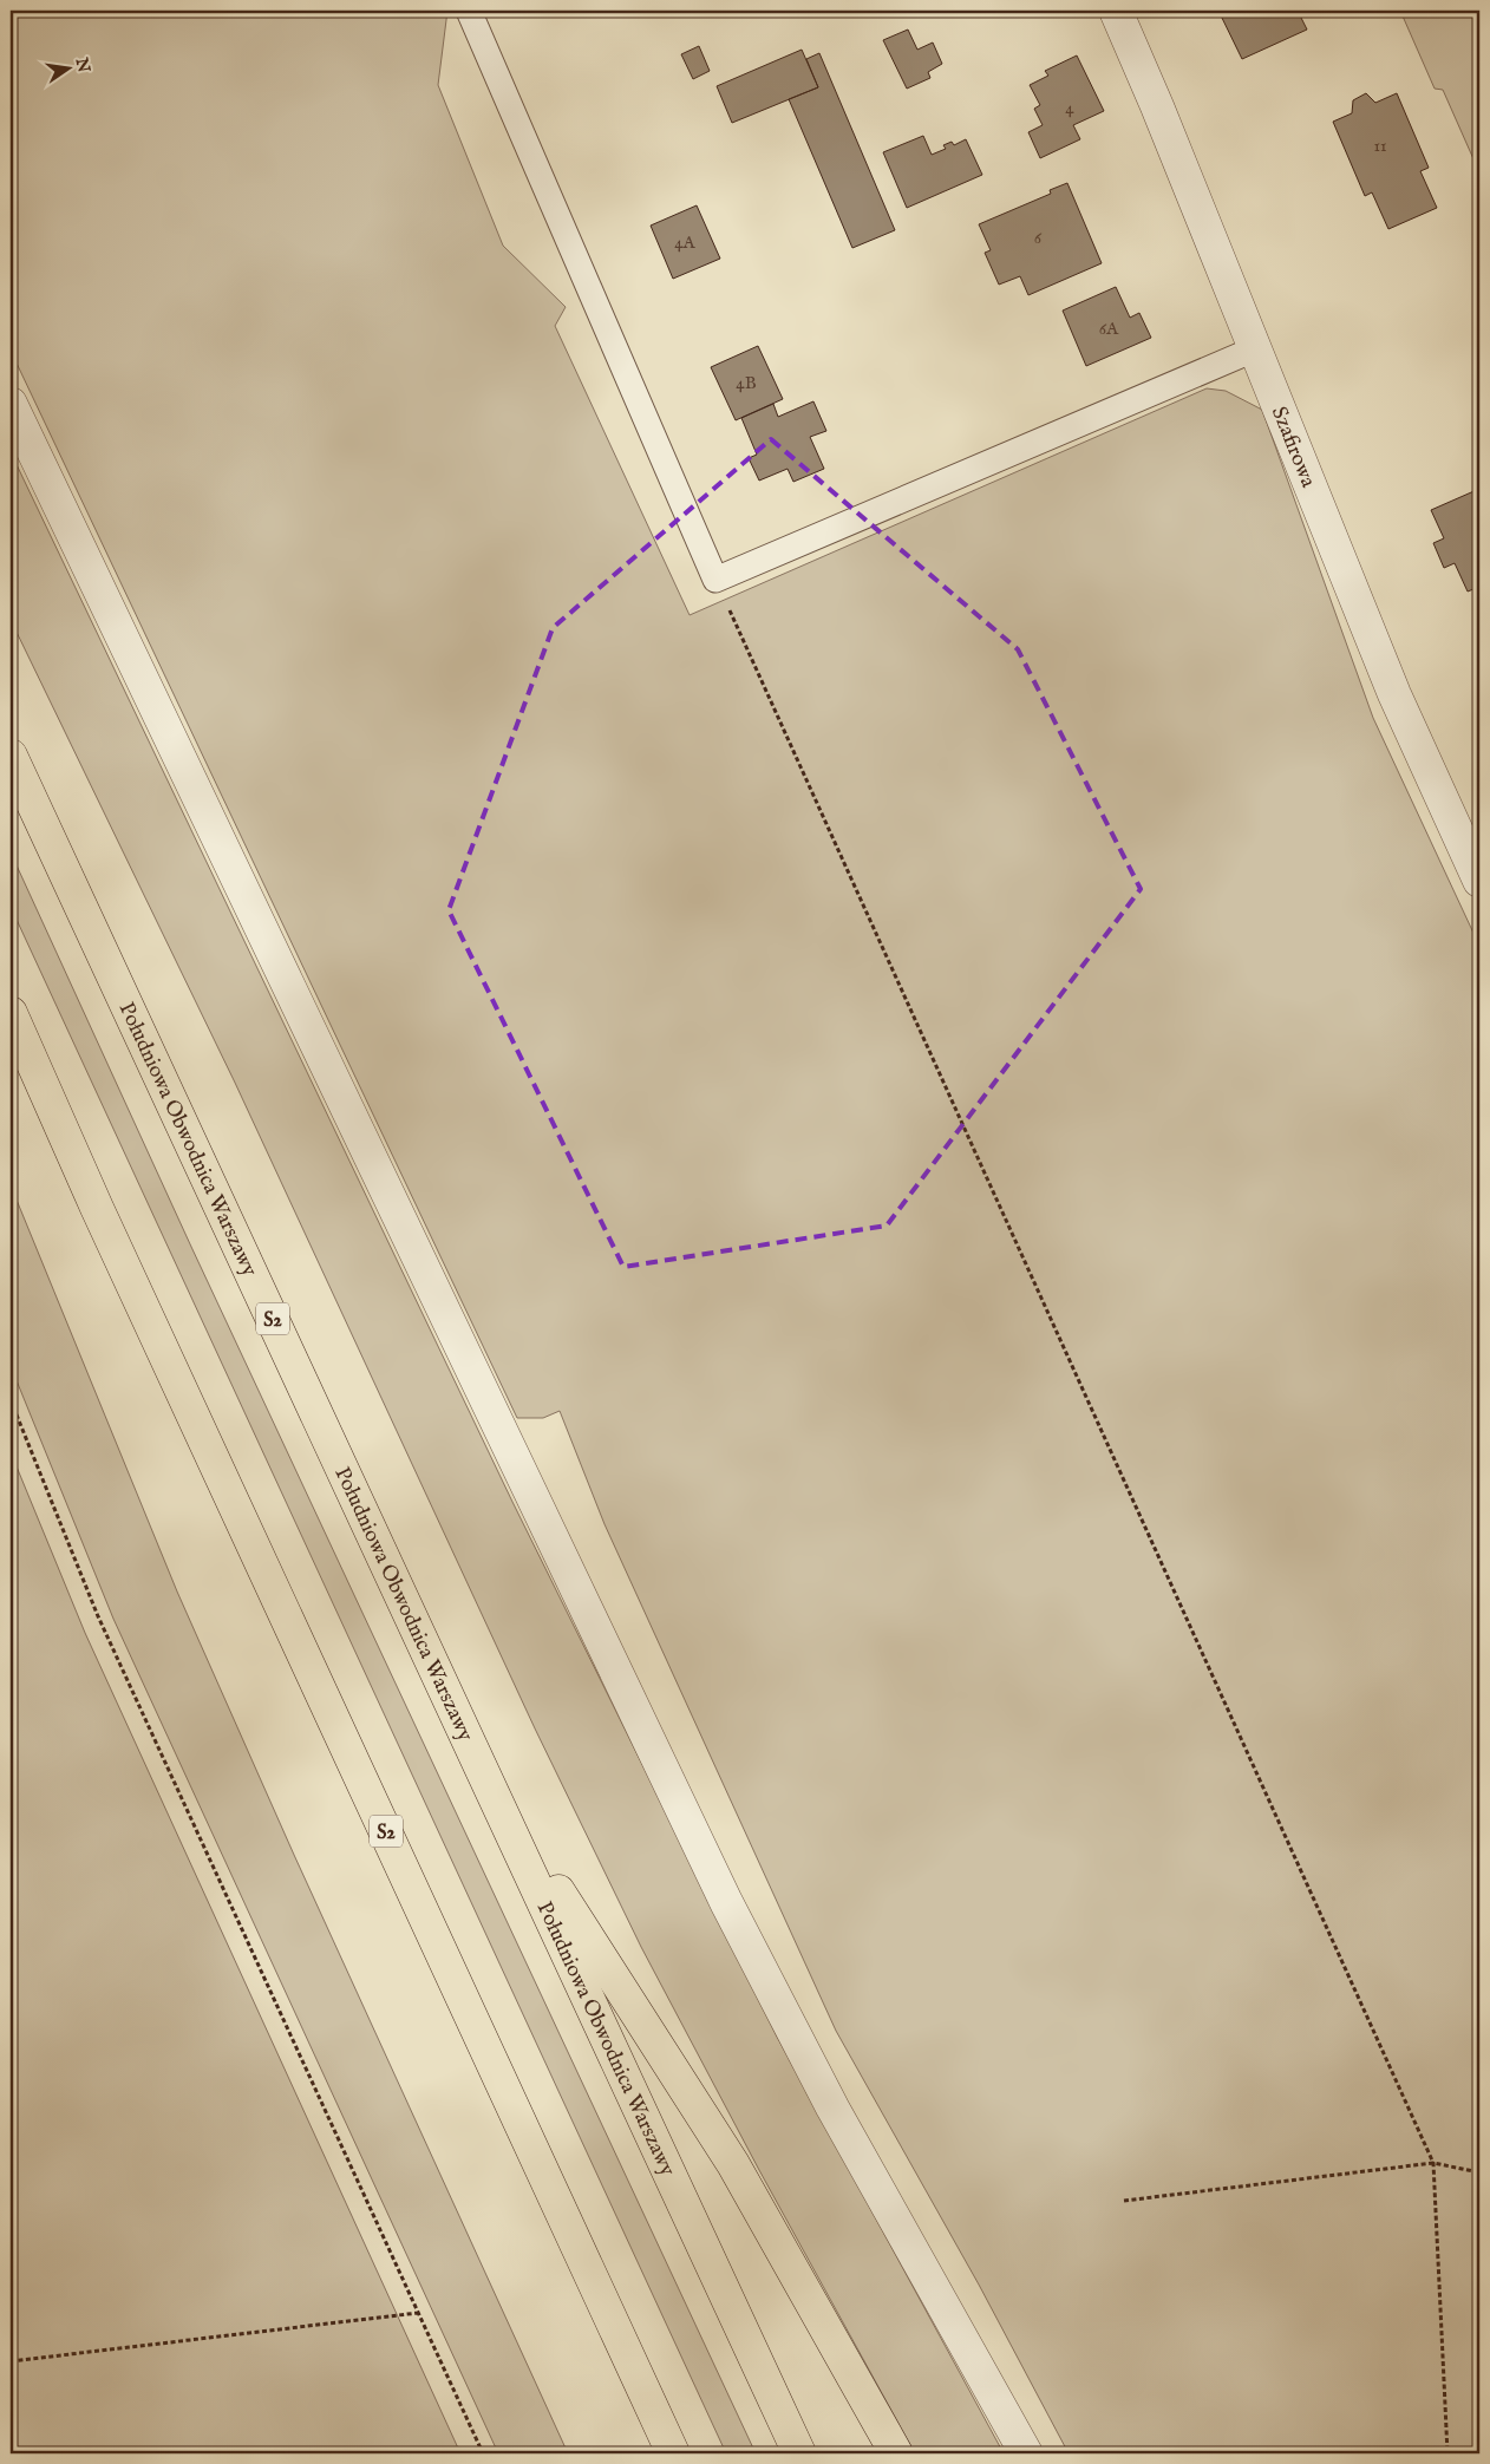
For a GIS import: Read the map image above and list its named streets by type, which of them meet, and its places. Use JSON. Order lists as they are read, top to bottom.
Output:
{
  "streets": {
    "highway": ["Południowa Obwodnica Warszawy", "S2"],
    "street": ["Szafirowa"]
  },
  "house_numbers": [
    "4",
    "11",
    "6",
    "4A",
    "6A",
    "4B"
  ],
  "north": "right"
}
